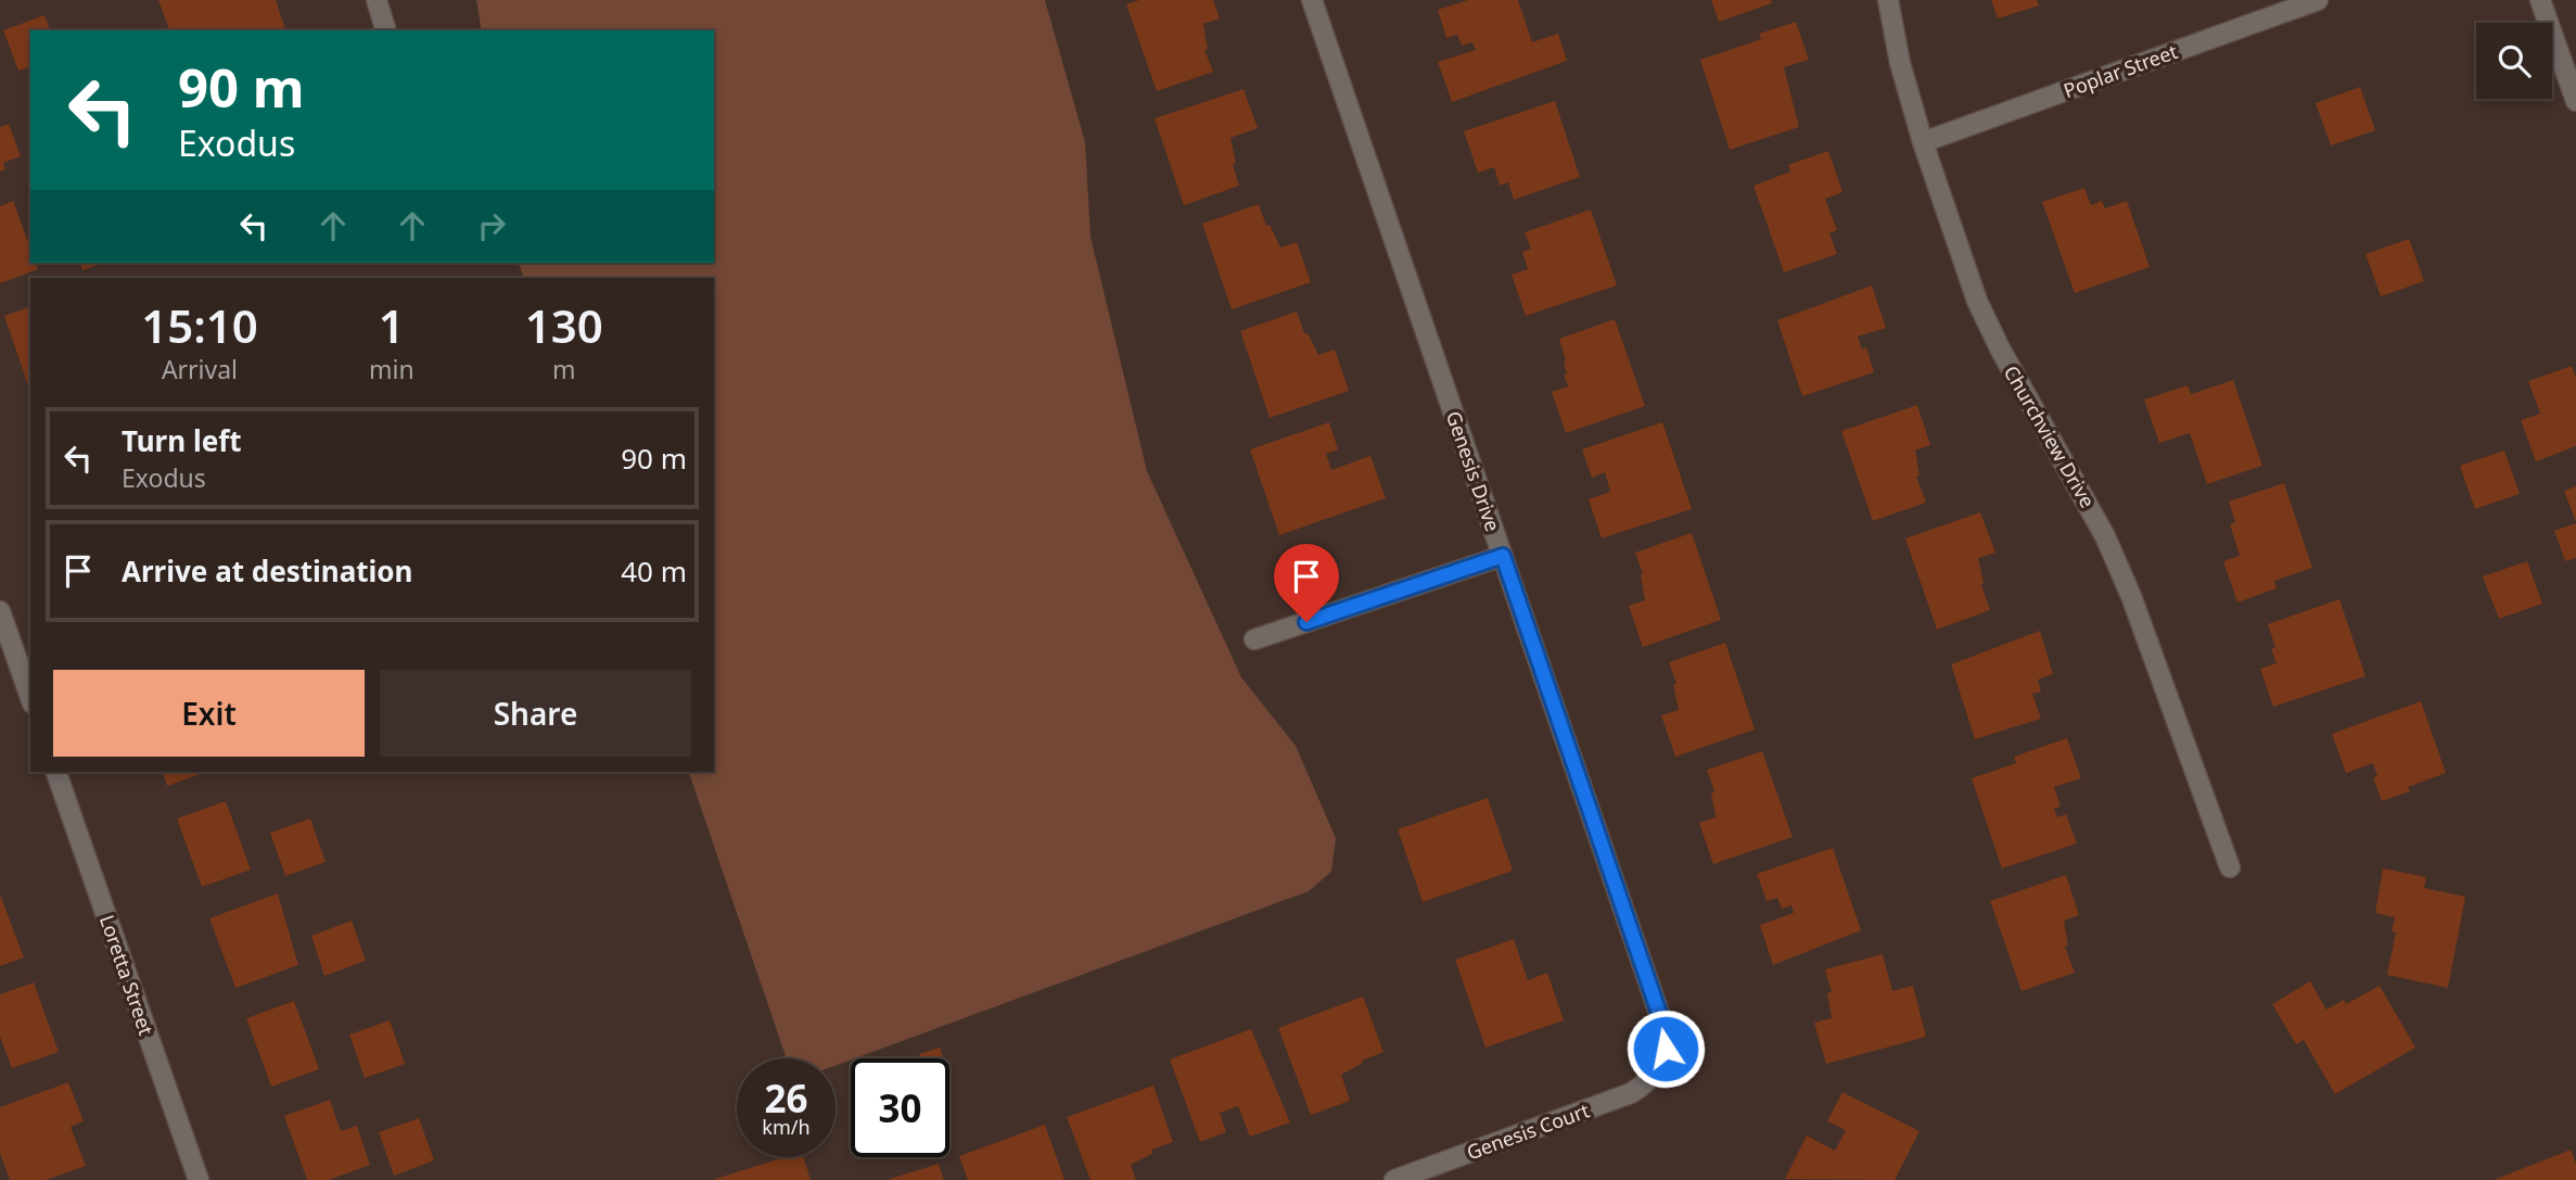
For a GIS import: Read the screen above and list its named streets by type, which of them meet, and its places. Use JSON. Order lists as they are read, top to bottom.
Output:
{
  "streets": {
    "street": [
      "Poplar Street",
      "Churchview Drive",
      "Genesis Drive",
      "Loretta Street",
      "Genesis Court"
    ]
  },
  "crossings": [
    ["Poplar Street", "Churchview Drive"],
    ["Genesis Drive", "Genesis Court"]
  ],
  "page": {
    "turn": ["90 m", "Exodus"],
    "eta": [
      "15:10",
      "Arrival",
      "1",
      "min",
      "130",
      "m"
    ],
    "list": [
      {
        "name": "Turn left",
        "note": "Exodus",
        "value": "90 m"
      },
      {
        "name": "Arrive at destination",
        "value": "40 m"
      }
    ],
    "buttons": ["Exit", "Share"],
    "speed": "26 km/h",
    "limit": "30"
  }
}
